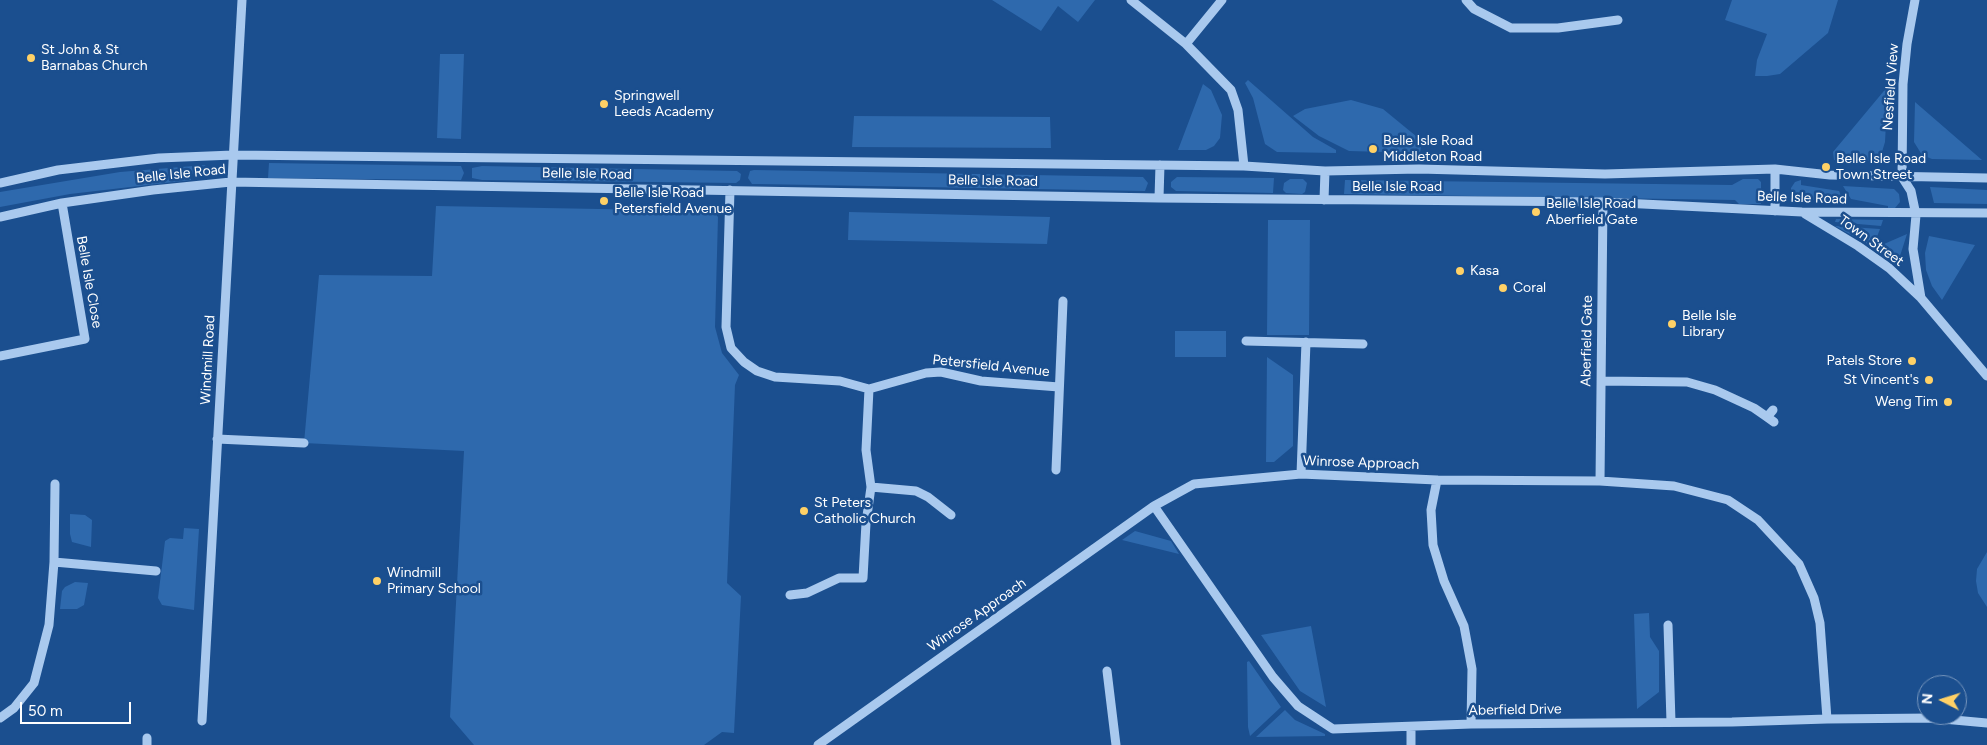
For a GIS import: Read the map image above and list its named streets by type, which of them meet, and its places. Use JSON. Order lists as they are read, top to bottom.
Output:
{
  "streets": {
    "street": [
      "Nesfield View",
      "Belle Isle Road",
      "Town Street",
      "Belle Isle Close",
      "Aberfield Gate",
      "Windmill Road",
      "Petersfield Avenue",
      "Winrose Approach",
      "Aberfield Drive"
    ]
  },
  "crossings": [
    ["Nesfield View", "Belle Isle Road"],
    ["Nesfield View", "Town Street"],
    ["Belle Isle Road", "Town Street"],
    ["Belle Isle Road", "Belle Isle Close"],
    ["Belle Isle Road", "Aberfield Gate"],
    ["Belle Isle Road", "Windmill Road"],
    ["Belle Isle Road", "Petersfield Avenue"],
    ["Aberfield Gate", "Winrose Approach"],
    ["Winrose Approach", "Aberfield Drive"]
  ],
  "places": [
    "St John & St Barnabas Church",
    "Springwell Leeds Academy",
    "Belle Isle Road Middleton Road",
    "Belle Isle Road Town Street",
    "Belle Isle Road Petersfield Avenue",
    "Belle Isle Road Aberfield Gate",
    "Kasa",
    "Coral",
    "Belle Isle Library",
    "Patels Store",
    "St Vincent's",
    "Weng Tim",
    "St Peters Catholic Church",
    "Windmill Primary School"
  ],
  "scale_bar": "50 m",
  "north": "left"
}
